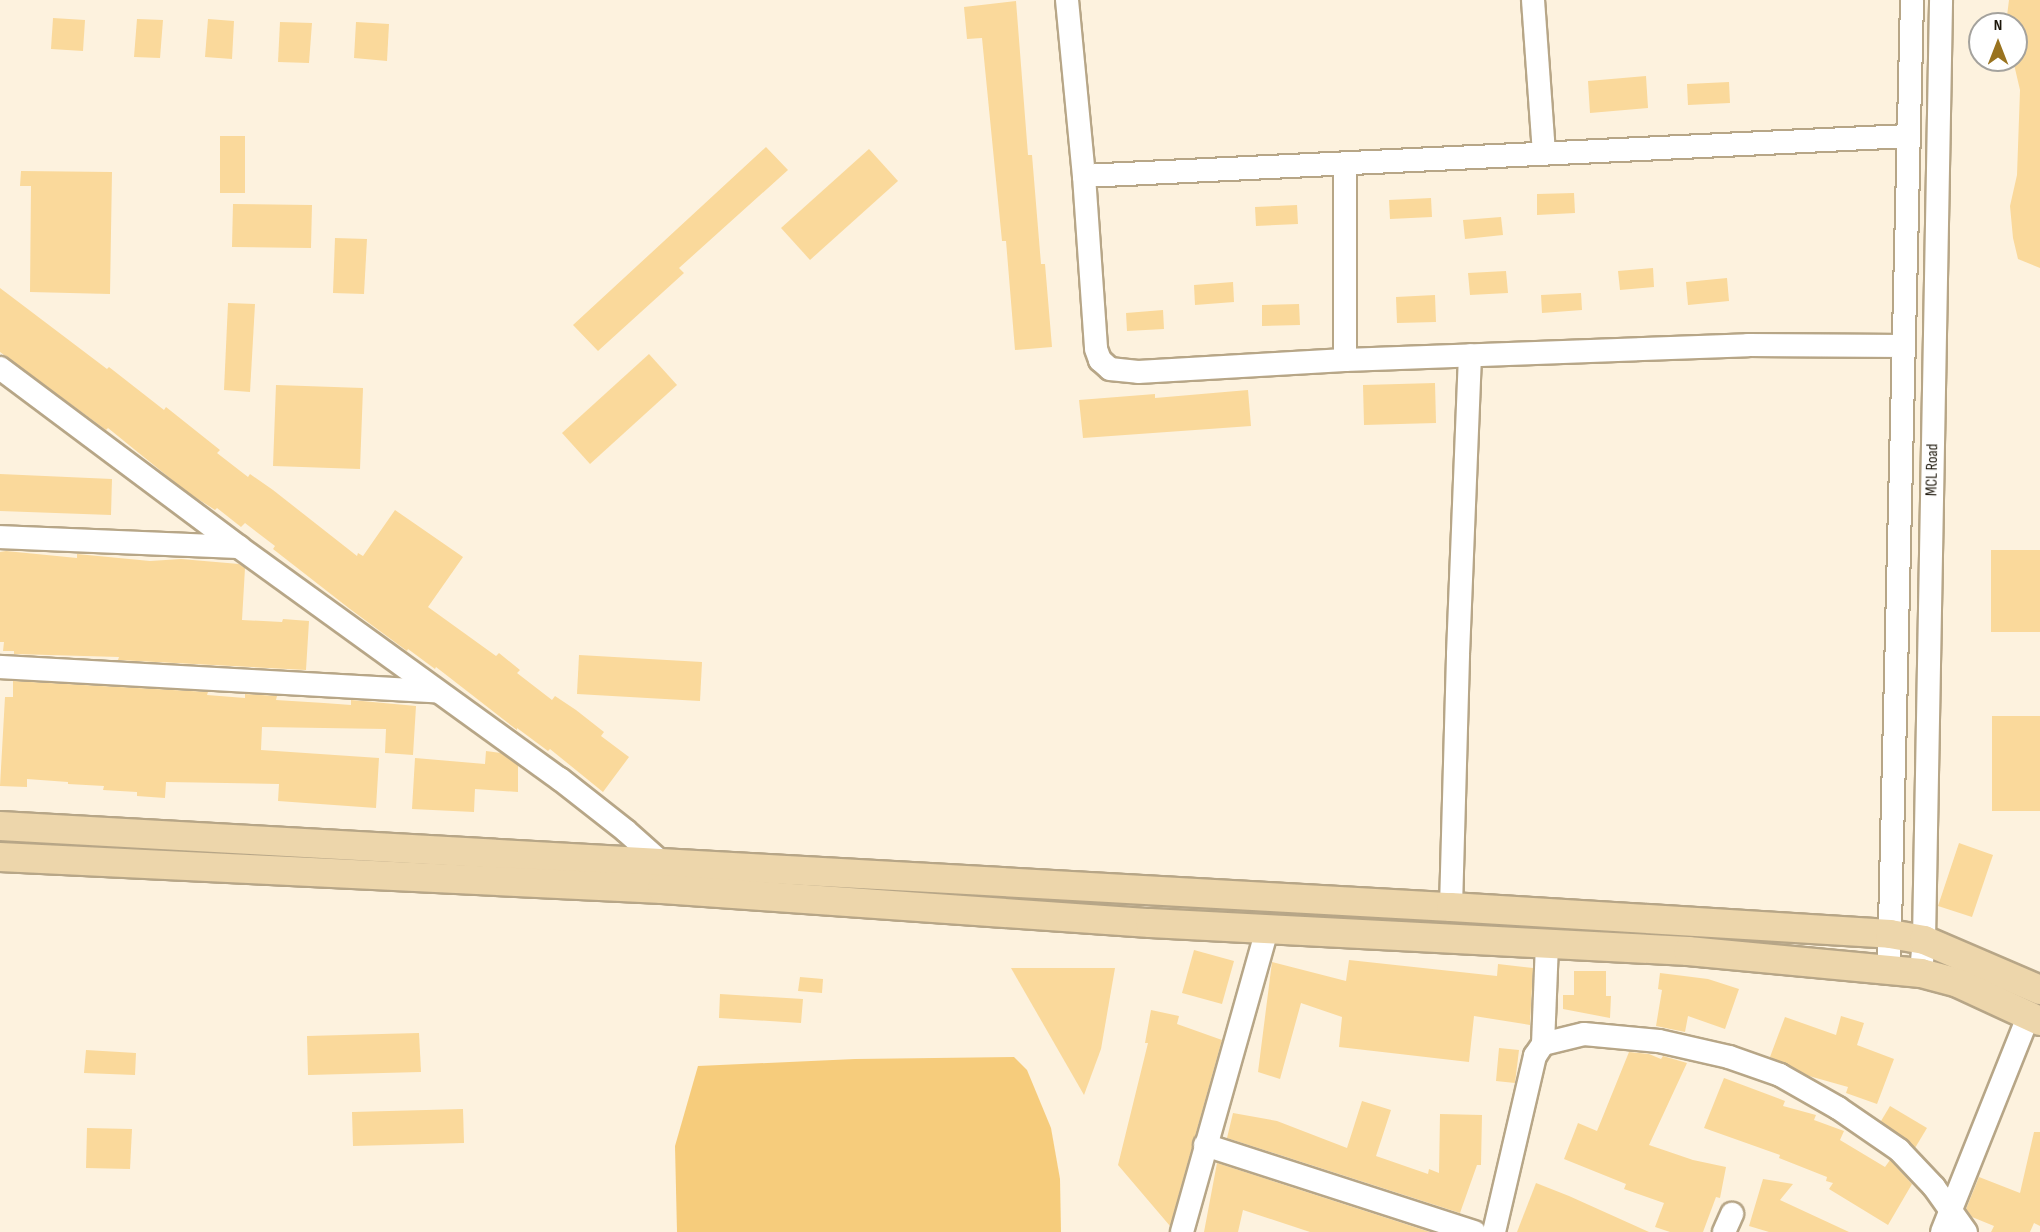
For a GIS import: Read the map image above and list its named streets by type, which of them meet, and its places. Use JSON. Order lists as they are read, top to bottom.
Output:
{
  "streets": {
    "street": ["MCL Road"]
  },
  "north": "top"
}
